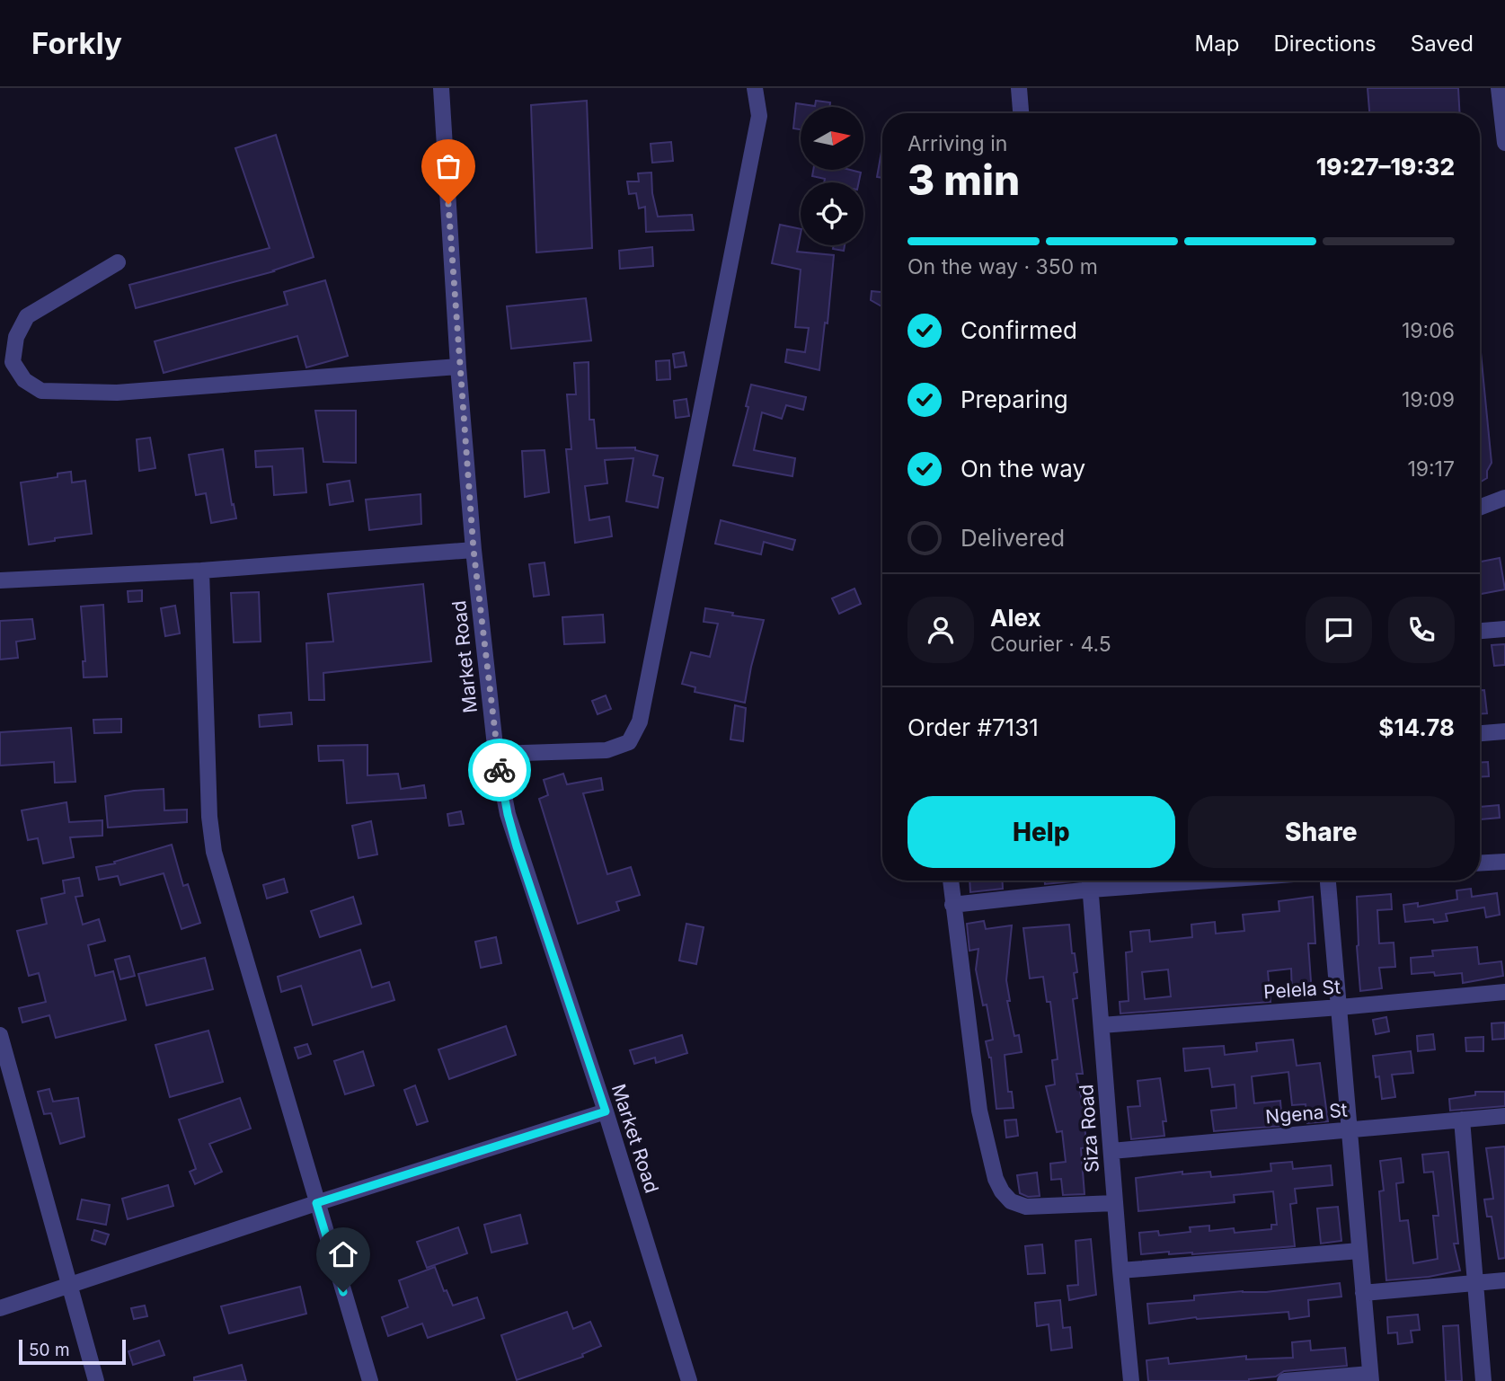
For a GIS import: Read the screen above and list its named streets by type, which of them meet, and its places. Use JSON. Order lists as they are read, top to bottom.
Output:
{
  "streets": {
    "street": [
      "Market Road",
      "Pelela St",
      "Ngena St",
      "Siza Road"
    ]
  },
  "crossings": [
    ["Pelela St", "Siza Road"],
    ["Ngena St", "Siza Road"]
  ],
  "scale_bar": "50 m",
  "north": "right",
  "page": {
    "header": "Forkly",
    "nav": ["Map", "Directions", "Saved"],
    "heading": ["3 min", "Arriving in", "19:27–19:32"],
    "panel": [
      "Alex",
      "Courier · 4.5",
      "Order #7131",
      "$14.78"
    ],
    "bar": "On the way · 350 m",
    "list": [
      ["Confirmed", "19:06"],
      ["Preparing", "19:09"],
      ["On the way", "19:17"],
      "Delivered"
    ],
    "buttons": ["Help", "Share"],
    "scale": "50 m"
  }
}
